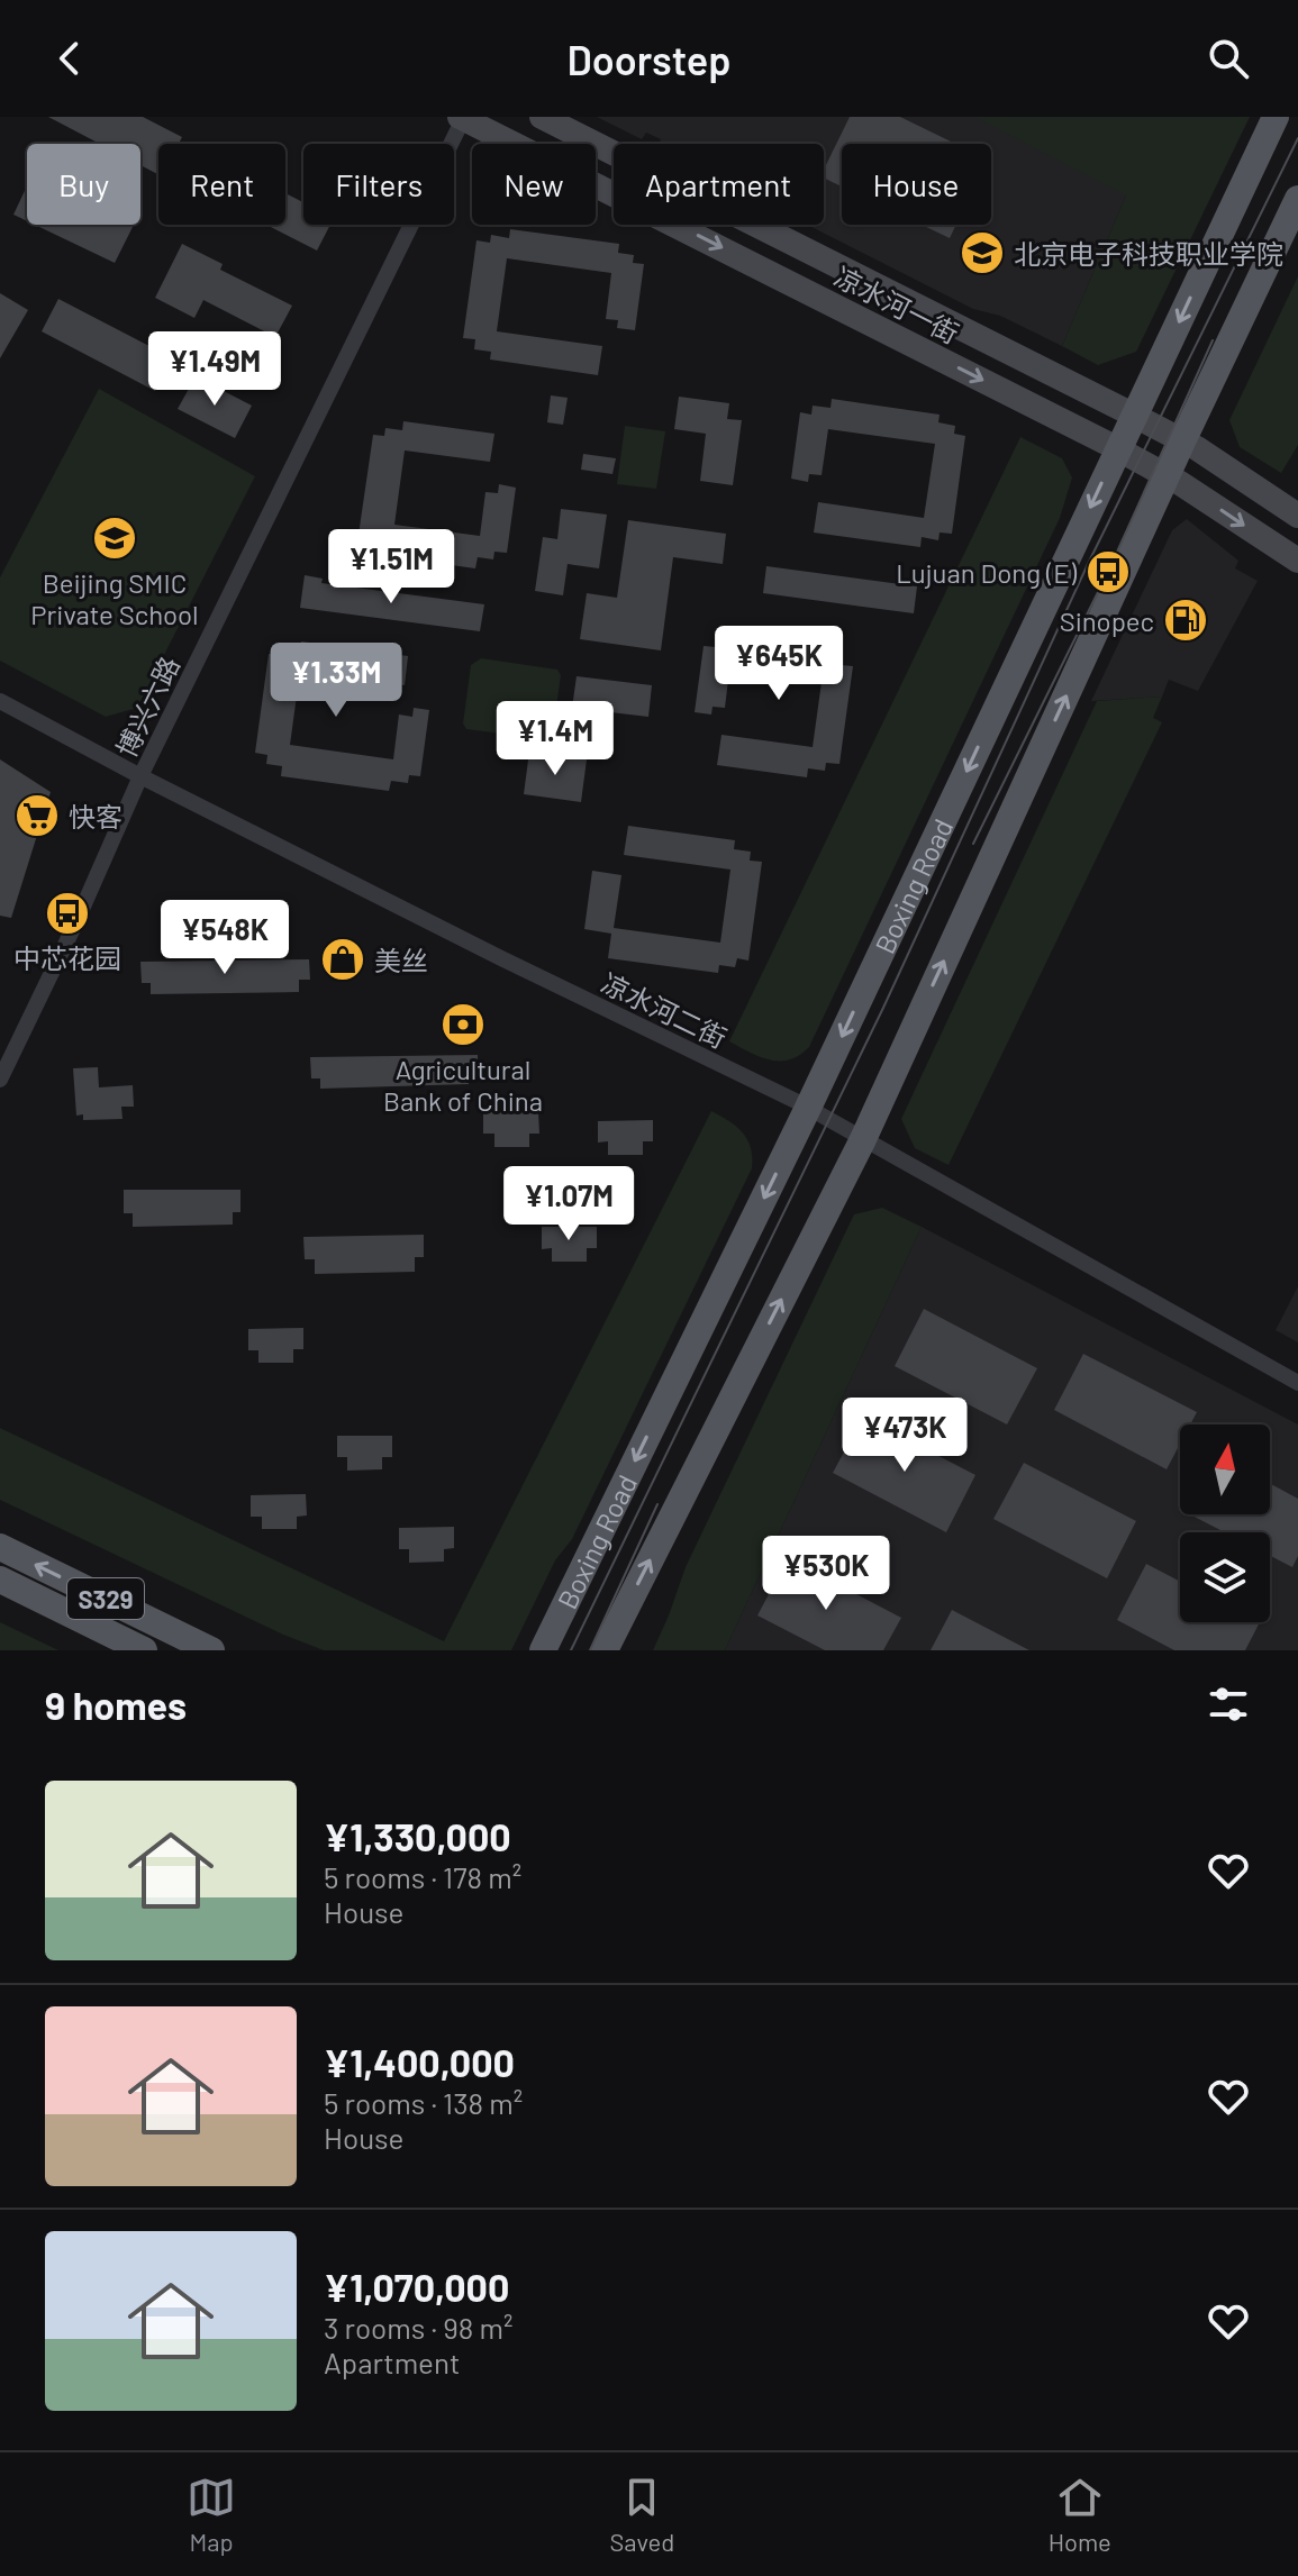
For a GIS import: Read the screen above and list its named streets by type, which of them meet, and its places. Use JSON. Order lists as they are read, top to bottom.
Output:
{
  "streets": {
    "main road": ["凉水河一街", "Boxing Road", "S329"],
    "street": ["博兴六路", "凉水河二街"]
  },
  "crossings": [
    ["凉水河一街", "博兴六路"],
    ["凉水河一街", "Boxing Road"],
    ["博兴六路", "凉水河二街"],
    ["Boxing Road", "凉水河二街"]
  ],
  "places": {
    "school or university": ["北京电子科技职业学院", "Beijing SMIC Private School"],
    "bus stop": ["Lujuan Dong (E)", "中芯花园"],
    "fuel station": ["Sinopec"],
    "supermarket": ["快客"],
    "shop": ["美丝"],
    "bank": ["Agricultural Bank of China"]
  },
  "north": "top",
  "page": {
    "header": "Doorstep",
    "chip": [
      "Buy",
      "Rent",
      "Filters",
      "New",
      "Apartment",
      "House"
    ],
    "price": [
      "¥1.49M",
      "¥1.51M",
      "¥645K",
      "¥1.33M",
      "¥1.4M",
      "¥548K",
      "¥1.07M",
      "¥473K",
      "¥530K"
    ],
    "heading": "9 homes",
    "list": [
      {
        "name": "¥1,330,000",
        "note": "5 rooms · 178 m² · House"
      },
      {
        "name": "¥1,400,000",
        "note": "5 rooms · 138 m² · House"
      },
      {
        "name": "¥1,070,000",
        "note": "3 rooms · 98 m² · Apartment"
      }
    ],
    "tabs": ["Map", "Saved", "Home"]
  }
}
